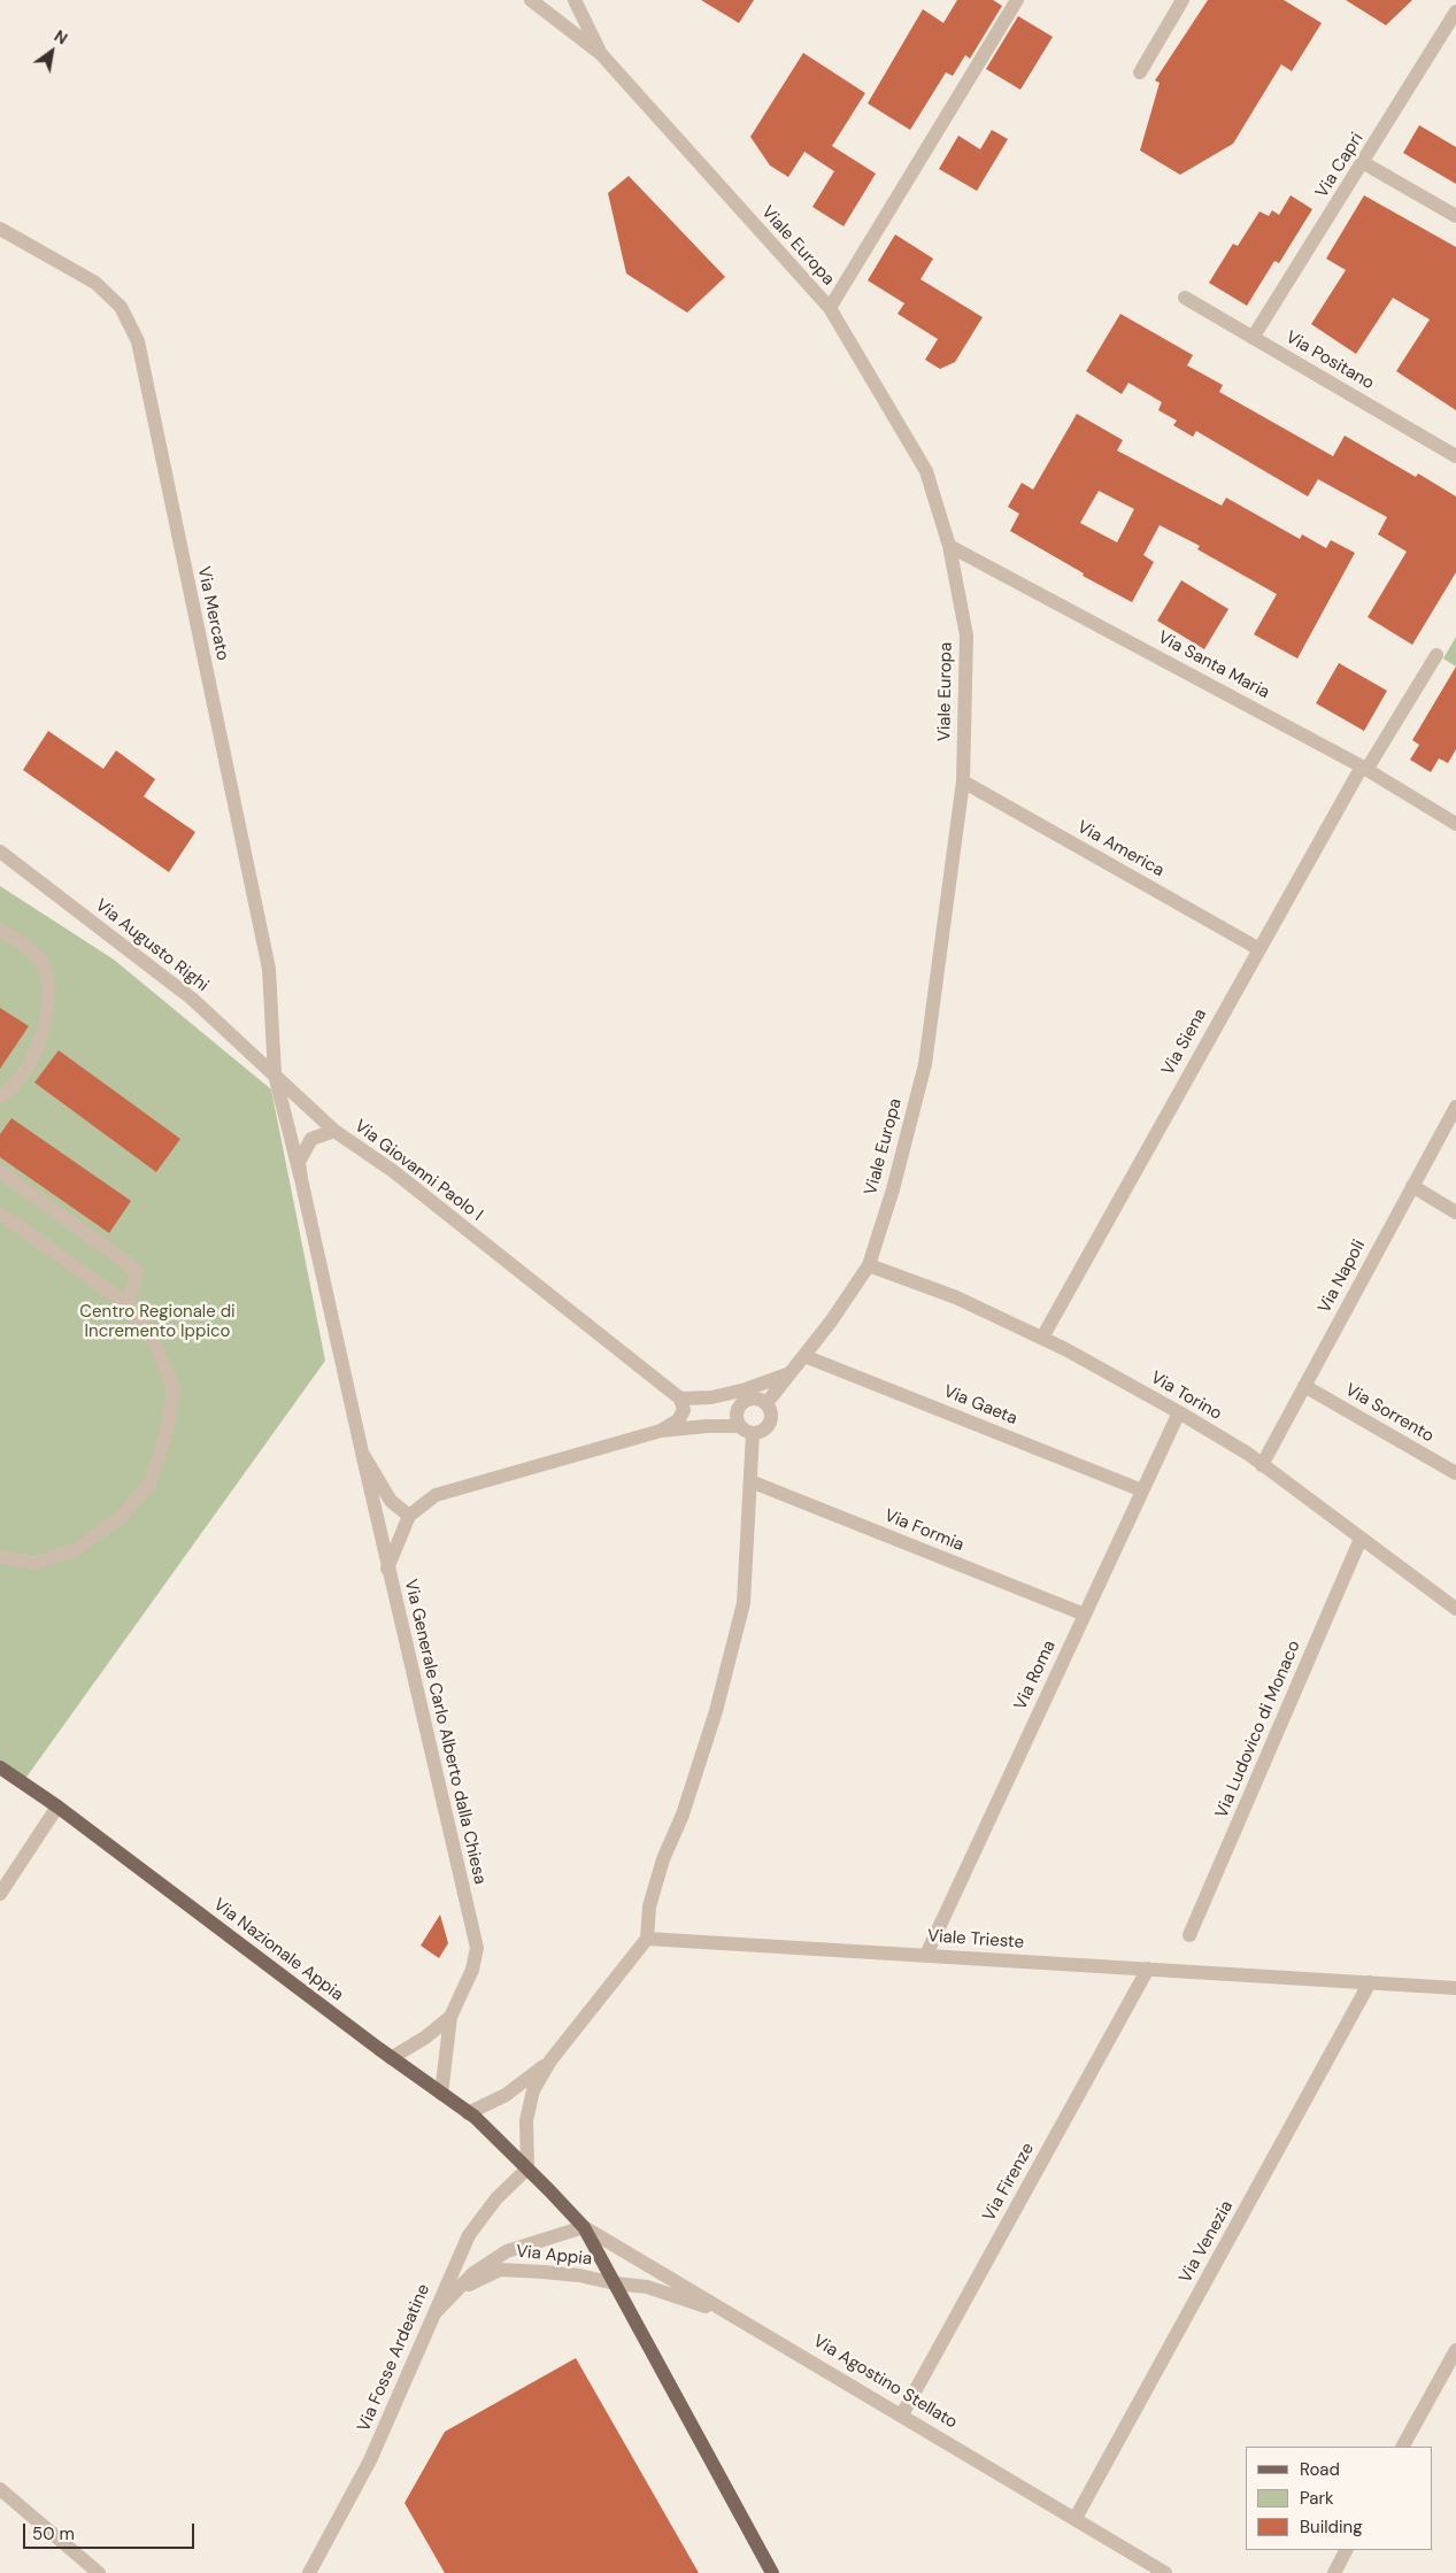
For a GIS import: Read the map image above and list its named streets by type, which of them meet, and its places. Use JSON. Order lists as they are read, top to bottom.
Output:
{
  "streets": {
    "main road": ["Via Nazionale Appia", "Via Appia"],
    "street": [
      "Via Capri",
      "Viale Europa",
      "Via Positano",
      "Via Mercato",
      "Via Santa Maria",
      "Via America",
      "Via Augusto Righi",
      "Via Siena",
      "Via Giovanni Paolo I",
      "Via Napoli",
      "Via Torino",
      "Via Gaeta",
      "Via Sorrento",
      "Via Formia",
      "Via Roma",
      "Via Ludovico di Monaco",
      "Via Generale Carlo Alberto dalla Chiesa",
      "Viale Trieste",
      "Via Firenze",
      "Via Venezia",
      "Via Fosse Ardeatine",
      "Via Agostino Stellato"
    ]
  },
  "crossings": [
    ["Via Capri", "Via Positano"],
    ["Viale Europa", "Via Santa Maria"],
    ["Viale Europa", "Via America"],
    ["Viale Europa", "Via Torino"],
    ["Viale Europa", "Via Gaeta"],
    ["Via Mercato", "Via Augusto Righi"],
    ["Via Santa Maria", "Via Siena"],
    ["Via America", "Via Siena"],
    ["Via Augusto Righi", "Via Giovanni Paolo I"],
    ["Via Siena", "Via Torino"],
    ["Via Giovanni Paolo I", "Via Generale Carlo Alberto dalla Chiesa"],
    ["Via Napoli", "Via Torino"],
    ["Via Napoli", "Via Sorrento"],
    ["Via Torino", "Via Roma"],
    ["Via Torino", "Via Ludovico di Monaco"],
    ["Via Gaeta", "Via Roma"],
    ["Via Formia", "Via Roma"],
    ["Via Roma", "Viale Trieste"],
    ["Via Generale Carlo Alberto dalla Chiesa", "Via Nazionale Appia"],
    ["Viale Trieste", "Via Firenze"],
    ["Viale Trieste", "Via Venezia"],
    ["Via Nazionale Appia", "Via Appia"],
    ["Via Nazionale Appia", "Via Fosse Ardeatine"],
    ["Via Firenze", "Via Agostino Stellato"],
    ["Via Venezia", "Via Agostino Stellato"],
    ["Via Appia", "Via Fosse Ardeatine"],
    ["Via Appia", "Via Agostino Stellato"]
  ],
  "parks": ["Centro Regionale di Incremento Ippico"],
  "legend": ["Road", "Park", "Building"],
  "scale_bar": "50 m",
  "north": "top right"
}
